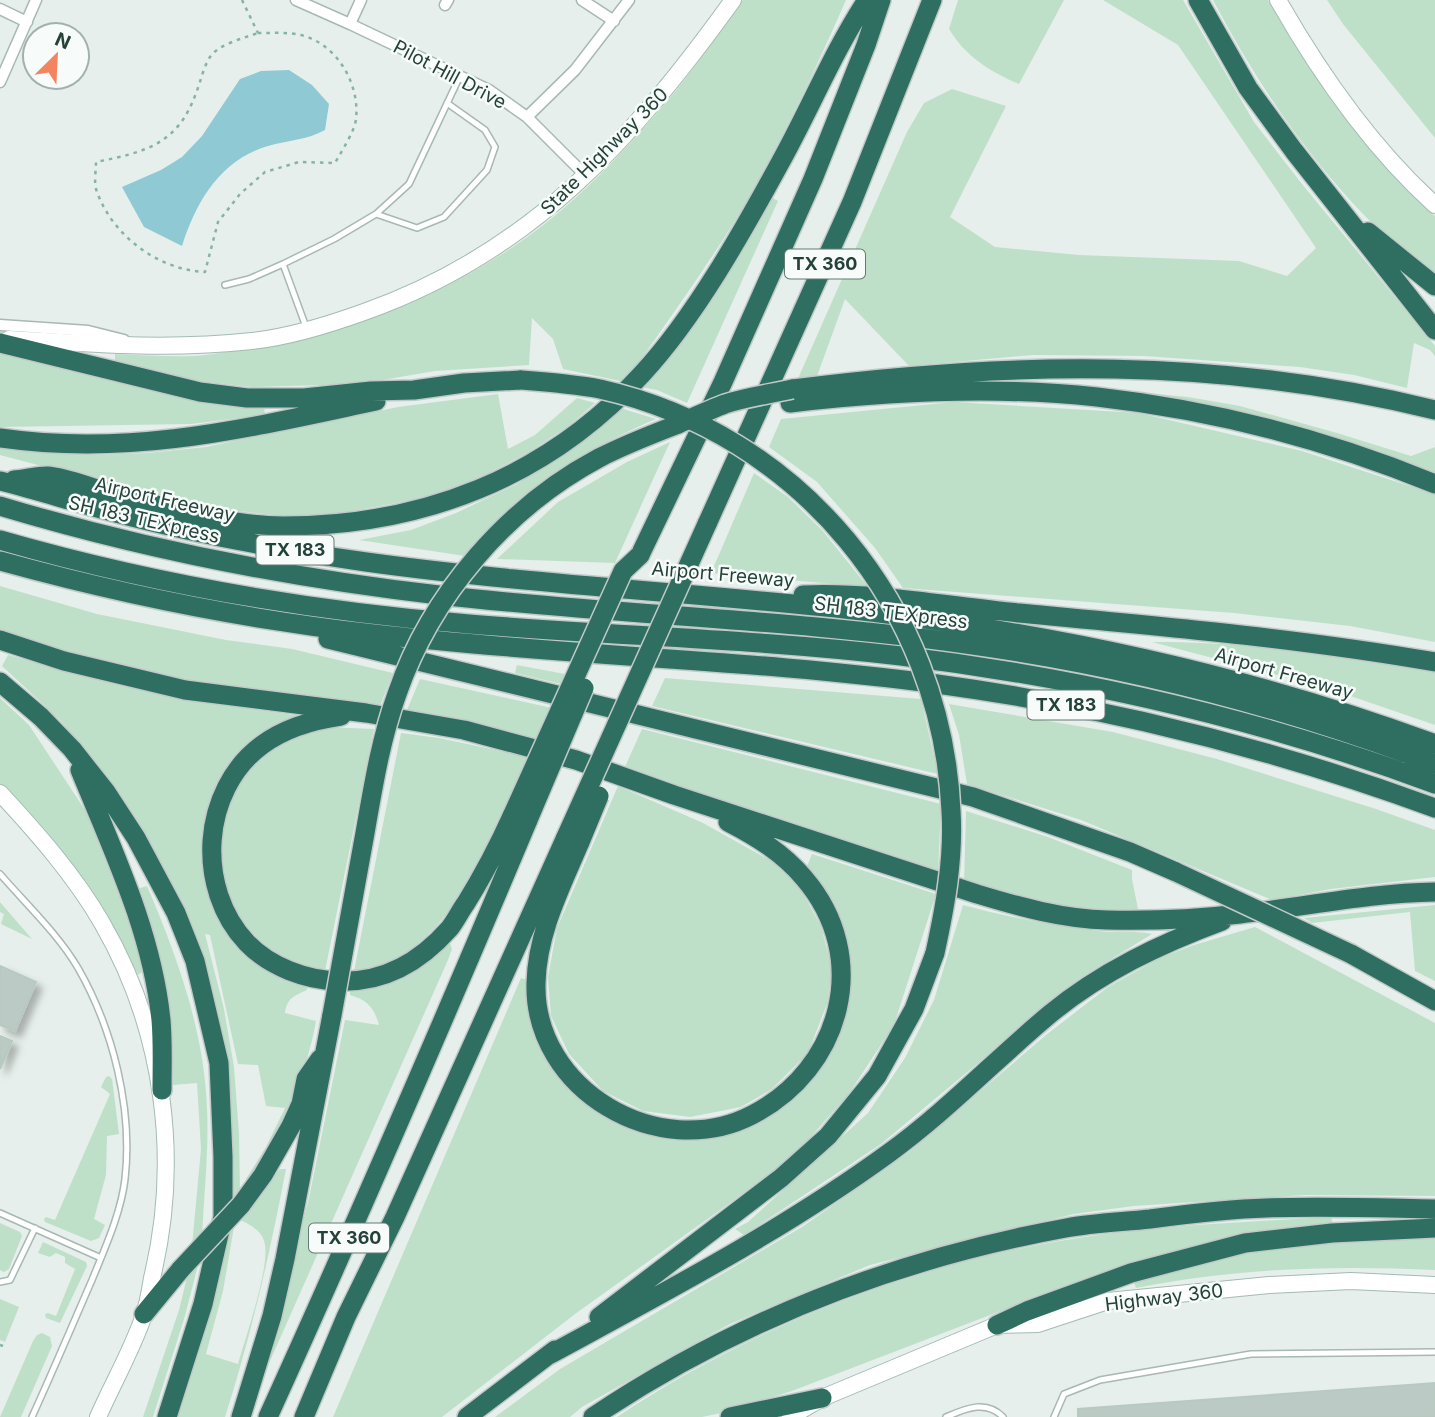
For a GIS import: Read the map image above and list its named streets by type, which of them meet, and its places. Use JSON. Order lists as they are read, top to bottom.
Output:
{
  "streets": {
    "highway": [
      "TX 360",
      "Airport Freeway",
      "SH 183 TEXpress",
      "TX 183"
    ],
    "main road": ["State Highway 360", "Highway 360"],
    "street": ["Pilot Hill Drive"]
  },
  "crossings": [
    ["Pilot Hill Drive", "State Highway 360"]
  ],
  "north": "top right"
}
